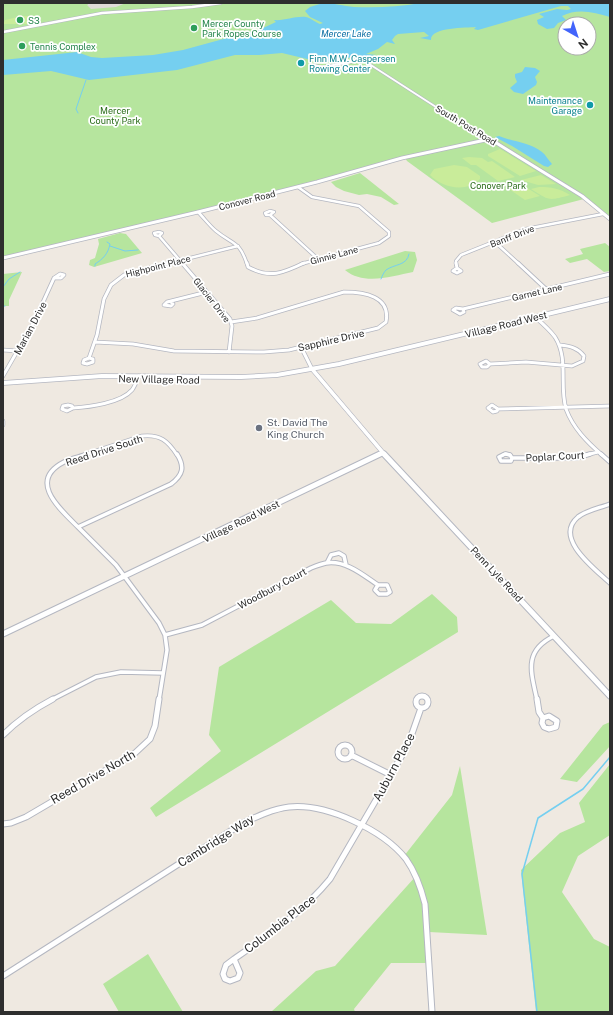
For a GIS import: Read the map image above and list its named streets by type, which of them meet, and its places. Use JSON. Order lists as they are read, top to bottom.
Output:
{
  "streets": {
    "main road": ["Village Road West", "New Village Road"],
    "street": [
      "South Post Road",
      "Conover Road",
      "Banff Drive",
      "Ginnie Lane",
      "Highpoint Place",
      "Garnet Lane",
      "Glacier Drive",
      "Marian Drive",
      "Sapphire Drive",
      "Reed Drive South",
      "Poplar Court",
      "Penn Lyle Road",
      "Woodbury Court",
      "Auburn Place",
      "Reed Drive North",
      "Cambridge Way",
      "Columbia Place"
    ]
  },
  "crossings": [
    ["South Post Road", "Conover Road"],
    ["South Post Road", "Banff Drive"],
    ["Conover Road", "Ginnie Lane"],
    ["Ginnie Lane", "Highpoint Place"],
    ["Highpoint Place", "Glacier Drive"],
    ["Highpoint Place", "Sapphire Drive"],
    ["Glacier Drive", "Sapphire Drive"],
    ["Village Road West", "New Village Road"],
    ["Village Road West", "Reed Drive South"],
    ["Village Road West", "Penn Lyle Road"],
    ["Village Road West", "Reed Drive North"],
    ["Reed Drive South", "Reed Drive North"],
    ["Woodbury Court", "Reed Drive North"],
    ["Auburn Place", "Cambridge Way"],
    ["Auburn Place", "Columbia Place"],
    ["Cambridge Way", "Columbia Place"]
  ],
  "water": ["Mercer Lake"],
  "parks": ["Mercer County Park", "Conover Park"],
  "places": [
    "S3",
    "Mercer County Park Ropes Course",
    "Tennis Complex",
    "Finn M.W. Caspersen Rowing Center",
    "Maintenance Garage",
    "St. David The King Church"
  ],
  "north": "bottom right"
}
